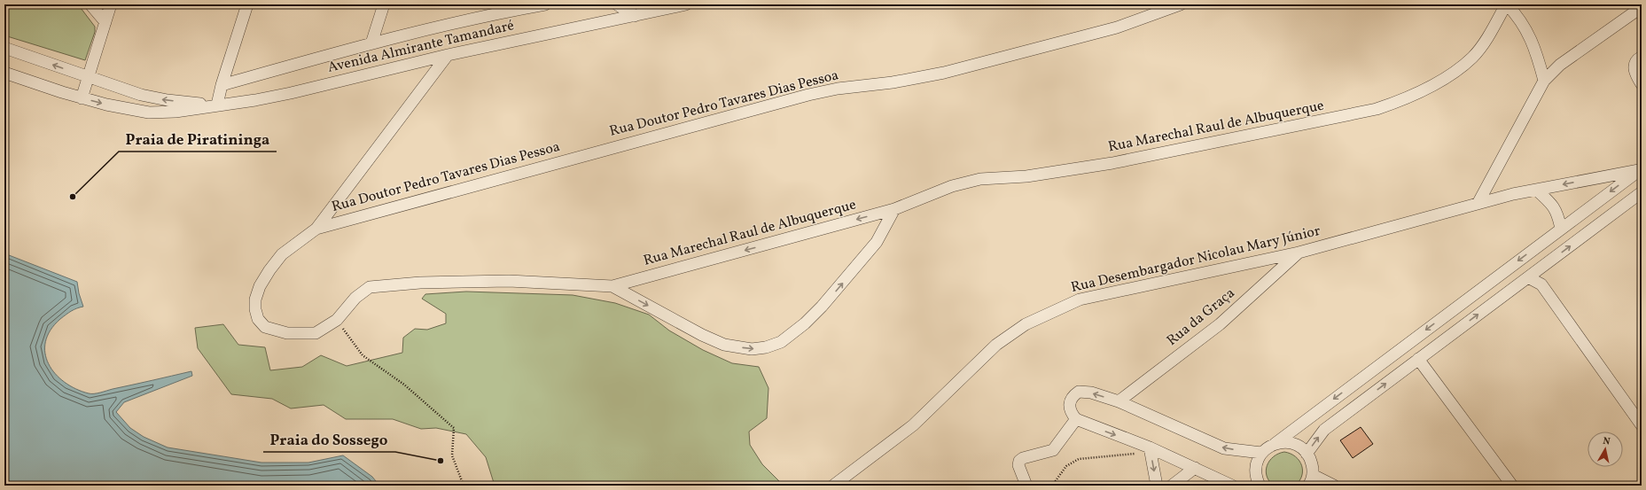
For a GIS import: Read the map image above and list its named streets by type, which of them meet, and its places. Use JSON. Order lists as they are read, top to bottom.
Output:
{
  "streets": {
    "street": [
      "Avenida Almirante Tamandaré",
      "Rua Doutor Pedro Tavares Dias Pessoa",
      "Rua Marechal Raul de Albuquerque",
      "Rua Desembargador Nicolau Mary Júnior",
      "Rua da Graça"
    ]
  },
  "crossings": [
    ["Avenida Almirante Tamandaré", "Rua Marechal Raul de Albuquerque"],
    ["Rua Doutor Pedro Tavares Dias Pessoa", "Rua Marechal Raul de Albuquerque"],
    ["Rua Desembargador Nicolau Mary Júnior", "Rua da Graça"]
  ],
  "places": ["Praia de Piratininga", "Praia do Sossego"],
  "north": "top"
}
